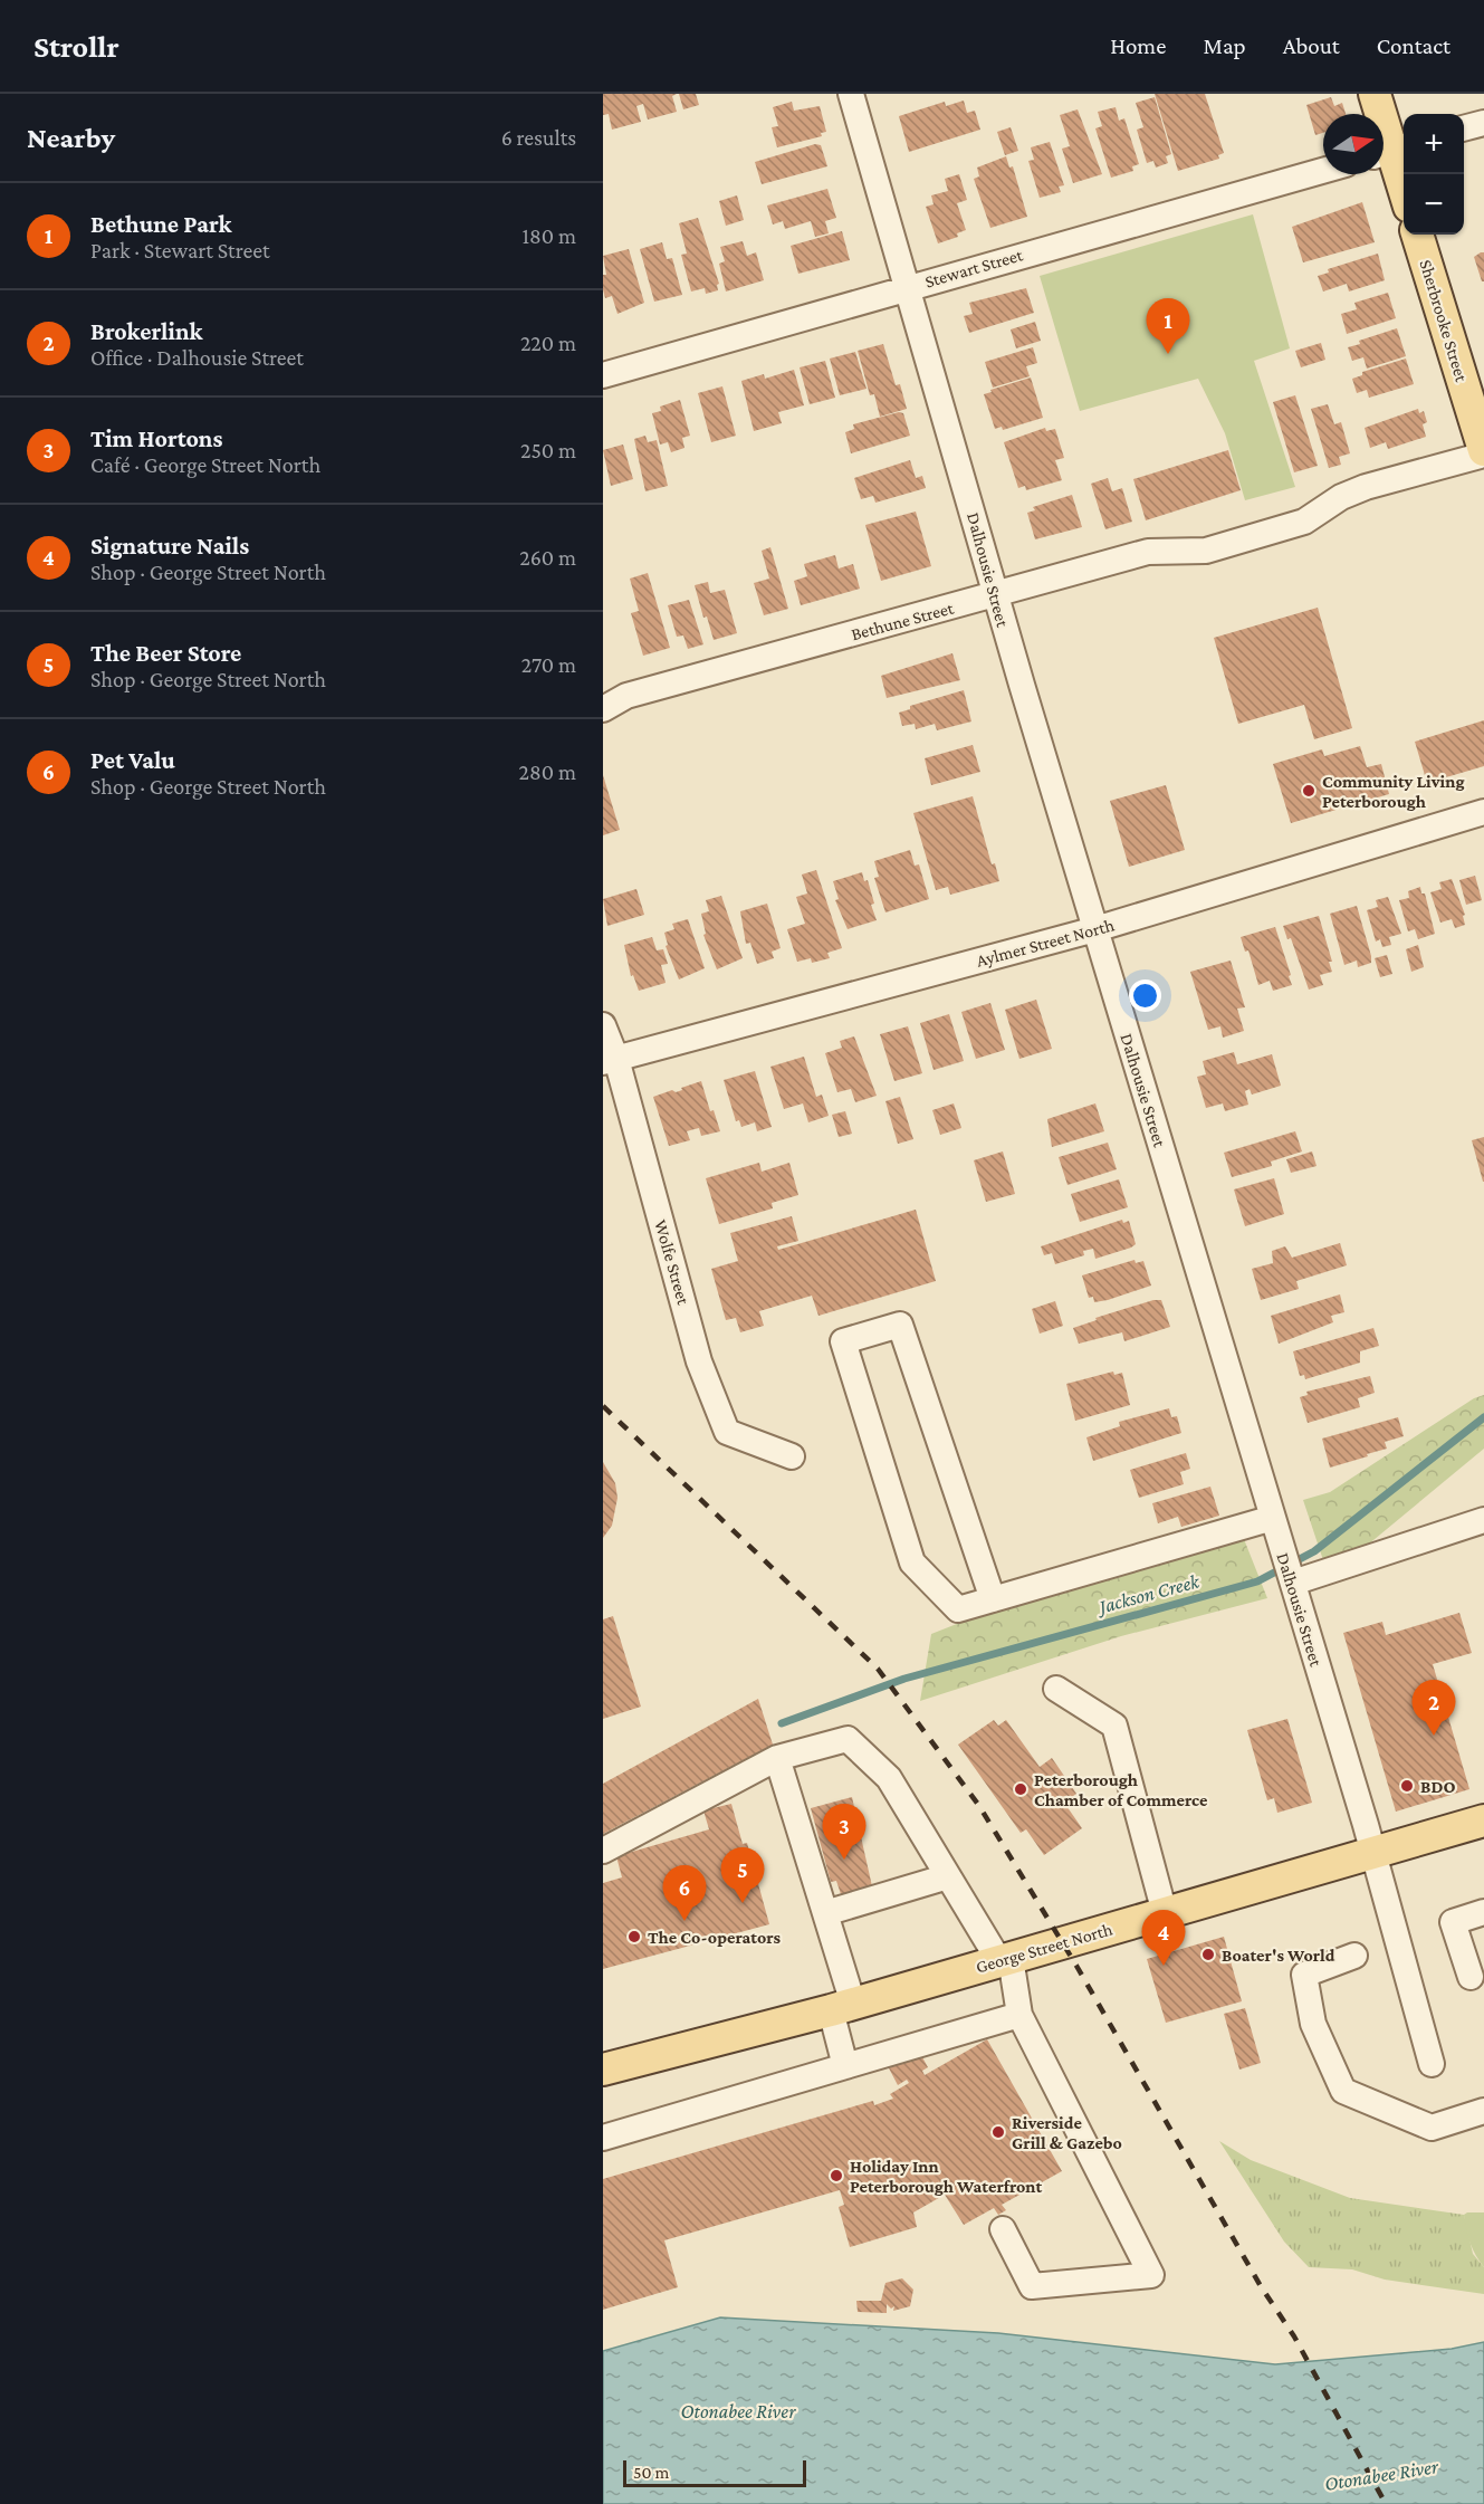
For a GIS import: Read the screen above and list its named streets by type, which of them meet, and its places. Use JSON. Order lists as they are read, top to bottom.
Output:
{
  "streets": {
    "main road": ["Sherbrooke Street", "George Street North"],
    "street": [
      "Stewart Street",
      "Dalhousie Street",
      "Bethune Street",
      "Aylmer Street North",
      "Wolfe Street"
    ]
  },
  "crossings": [
    ["Stewart Street", "Dalhousie Street"],
    ["Sherbrooke Street", "Bethune Street"],
    ["Dalhousie Street", "Bethune Street"],
    ["Dalhousie Street", "Aylmer Street North"],
    ["Dalhousie Street", "George Street North"],
    ["Aylmer Street North", "Wolfe Street"]
  ],
  "water": ["Jackson Creek", "Otonabee River"],
  "places": [
    "Community Living Peterborough",
    "BDO",
    "Peterborough Chamber of Commerce",
    "The Co-operators",
    "Boater's World",
    "Riverside Grill & Gazebo",
    "Holiday Inn Peterborough Waterfront"
  ],
  "scale_bar": "50 m",
  "north": "right",
  "page": {
    "header": "Strollr",
    "nav": [
      "Home",
      "Map",
      "About",
      "Contact"
    ],
    "heading": ["Nearby", "6 results"],
    "map_buttons": ["+", "−"],
    "list": [
      {
        "mark": "1",
        "name": "Bethune Park",
        "note": "Park · Stewart Street",
        "value": "180 m"
      },
      {
        "mark": "2",
        "name": "Brokerlink",
        "note": "Office · Dalhousie Street",
        "value": "220 m"
      },
      {
        "mark": "3",
        "name": "Tim Hortons",
        "note": "Café · George Street North",
        "value": "250 m"
      },
      {
        "mark": "4",
        "name": "Signature Nails",
        "note": "Shop · George Street North",
        "value": "260 m"
      },
      {
        "mark": "5",
        "name": "The Beer Store",
        "note": "Shop · George Street North",
        "value": "270 m"
      },
      {
        "mark": "6",
        "name": "Pet Valu",
        "note": "Shop · George Street North",
        "value": "280 m"
      }
    ],
    "pins": [
      "1",
      "2",
      "3",
      "5",
      "6",
      "4"
    ],
    "scale": "50 m"
  }
}
